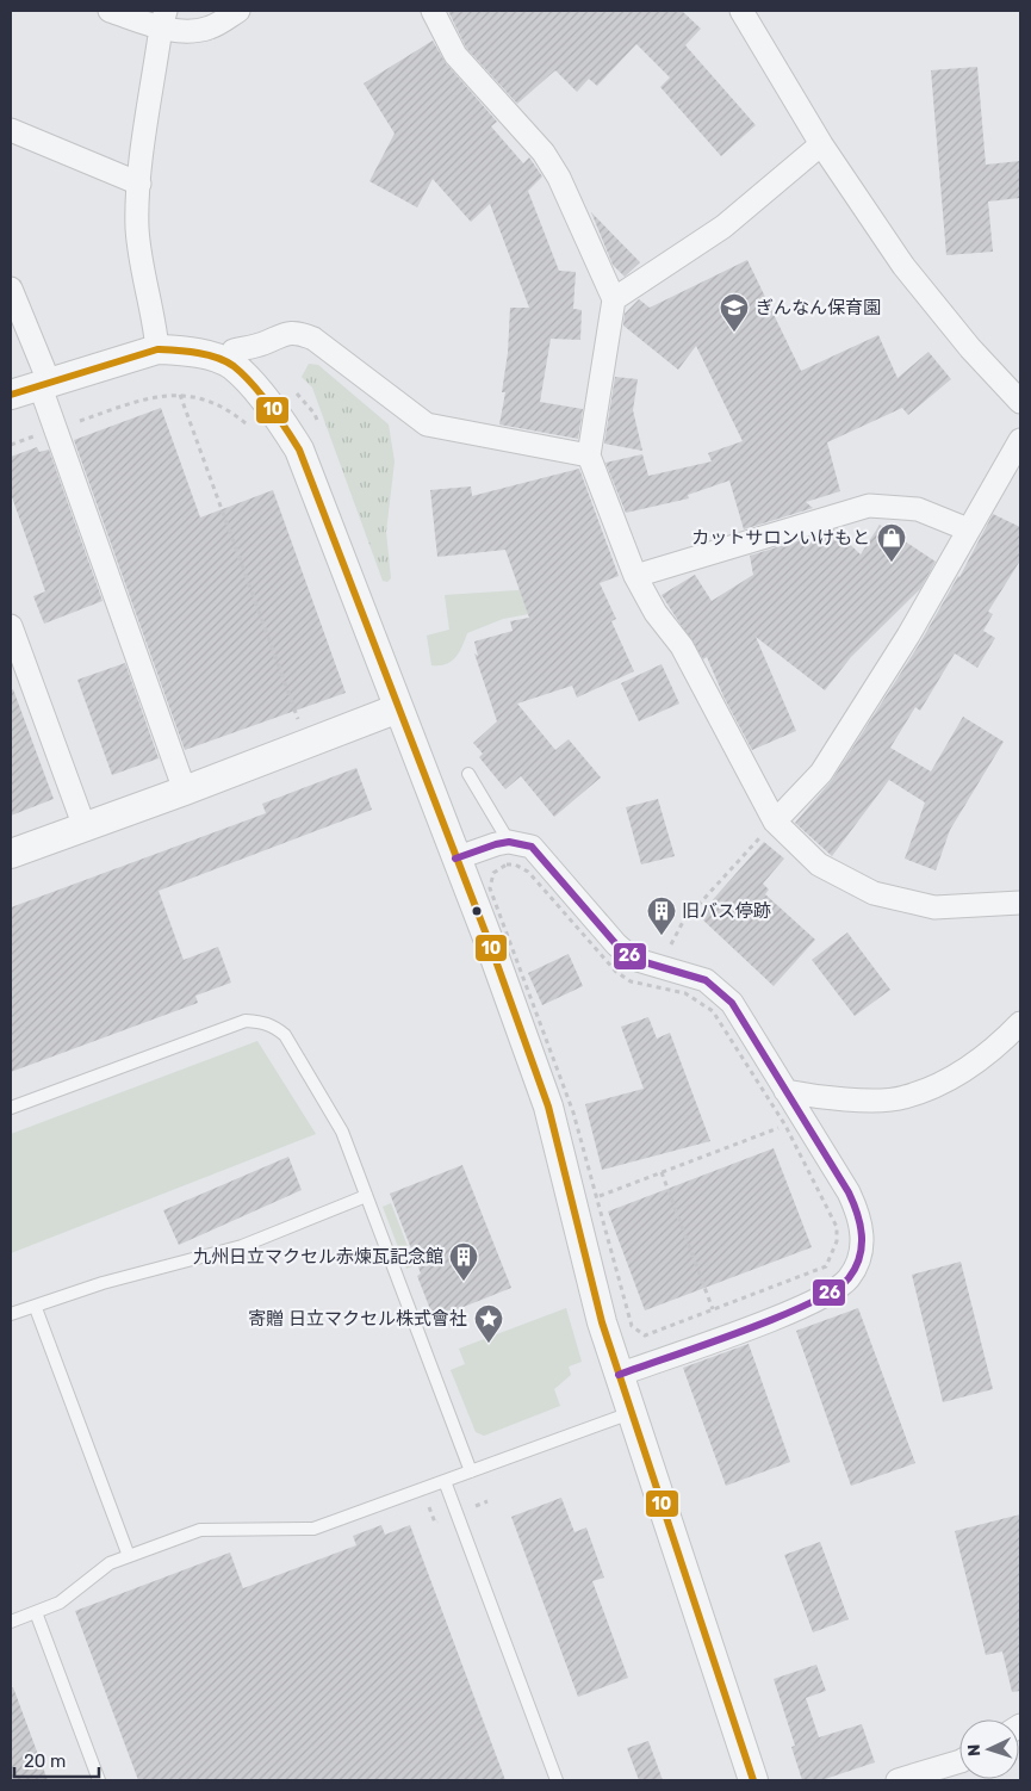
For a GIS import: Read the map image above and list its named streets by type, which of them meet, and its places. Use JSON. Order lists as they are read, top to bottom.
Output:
{
  "places": {
    "school or university": ["ぎんなん保育園"],
    "shop": ["カットサロンいけもと"],
    "building": ["旧バス停跡", "九州日立マクセル赤煉瓦記念館"],
    "place": ["寄贈 日立マクセル株式會社"]
  },
  "lines": ["transit line 10", "transit line 26"],
  "scale_bar": "20 m",
  "north": "left"
}
